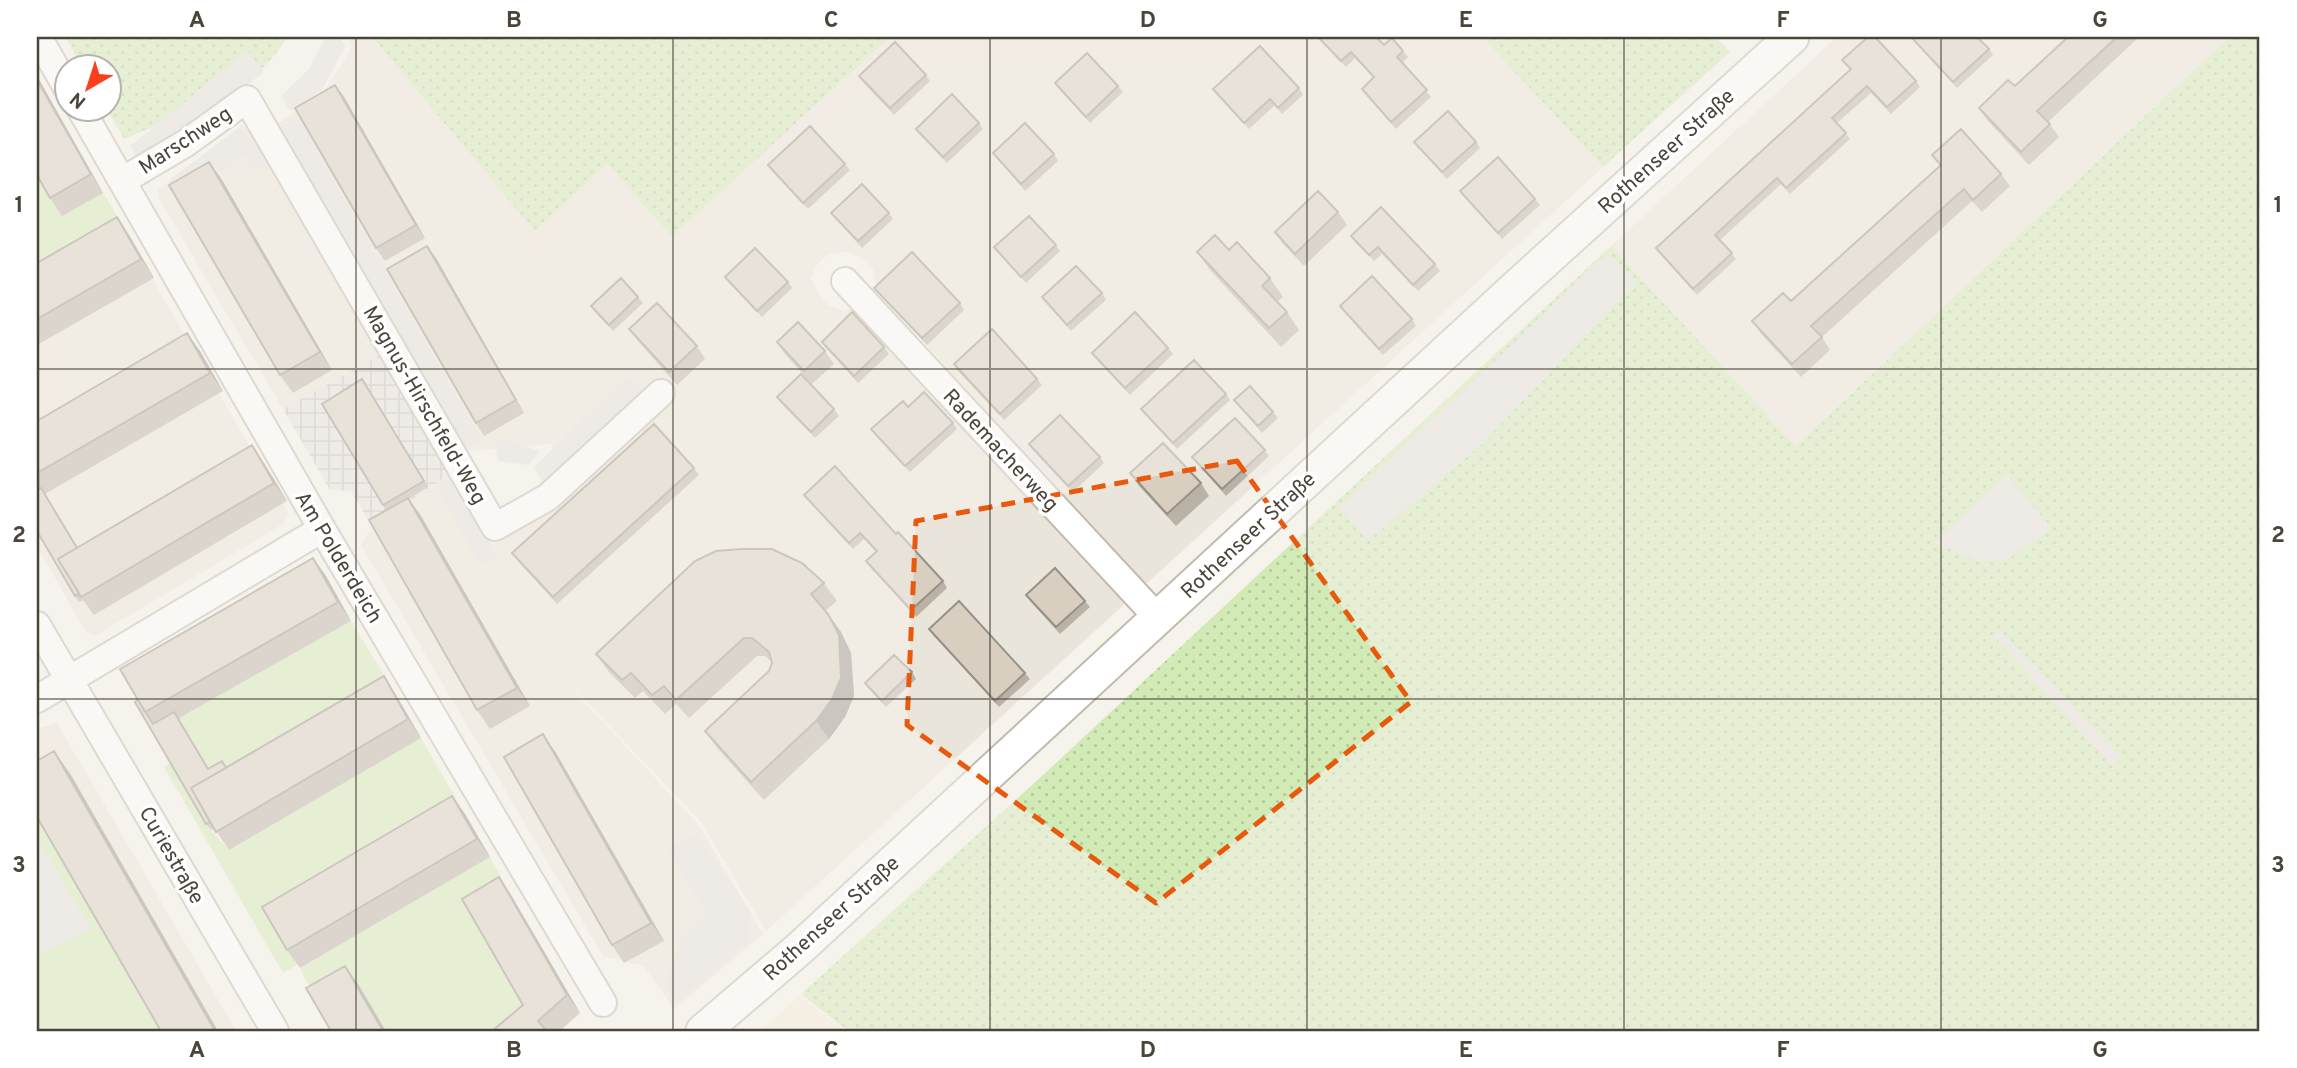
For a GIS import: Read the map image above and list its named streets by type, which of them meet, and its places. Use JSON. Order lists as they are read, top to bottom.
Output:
{
  "streets": {
    "street": [
      "Marschweg",
      "Rothenseer Straße",
      "Magnus-Hirschfeld-Weg",
      "Rademacherweg",
      "Am Polderdeich",
      "Curiestraße"
    ]
  },
  "crossings": [
    ["Marschweg", "Magnus-Hirschfeld-Weg"],
    ["Marschweg", "Am Polderdeich"],
    ["Rothenseer Straße", "Rademacherweg"]
  ],
  "north": "bottom left",
  "grid": {
    "columns": [
      "A",
      "B",
      "C",
      "D",
      "E",
      "F",
      "G"
    ],
    "rows": ["1", "2", "3"]
  }
}
